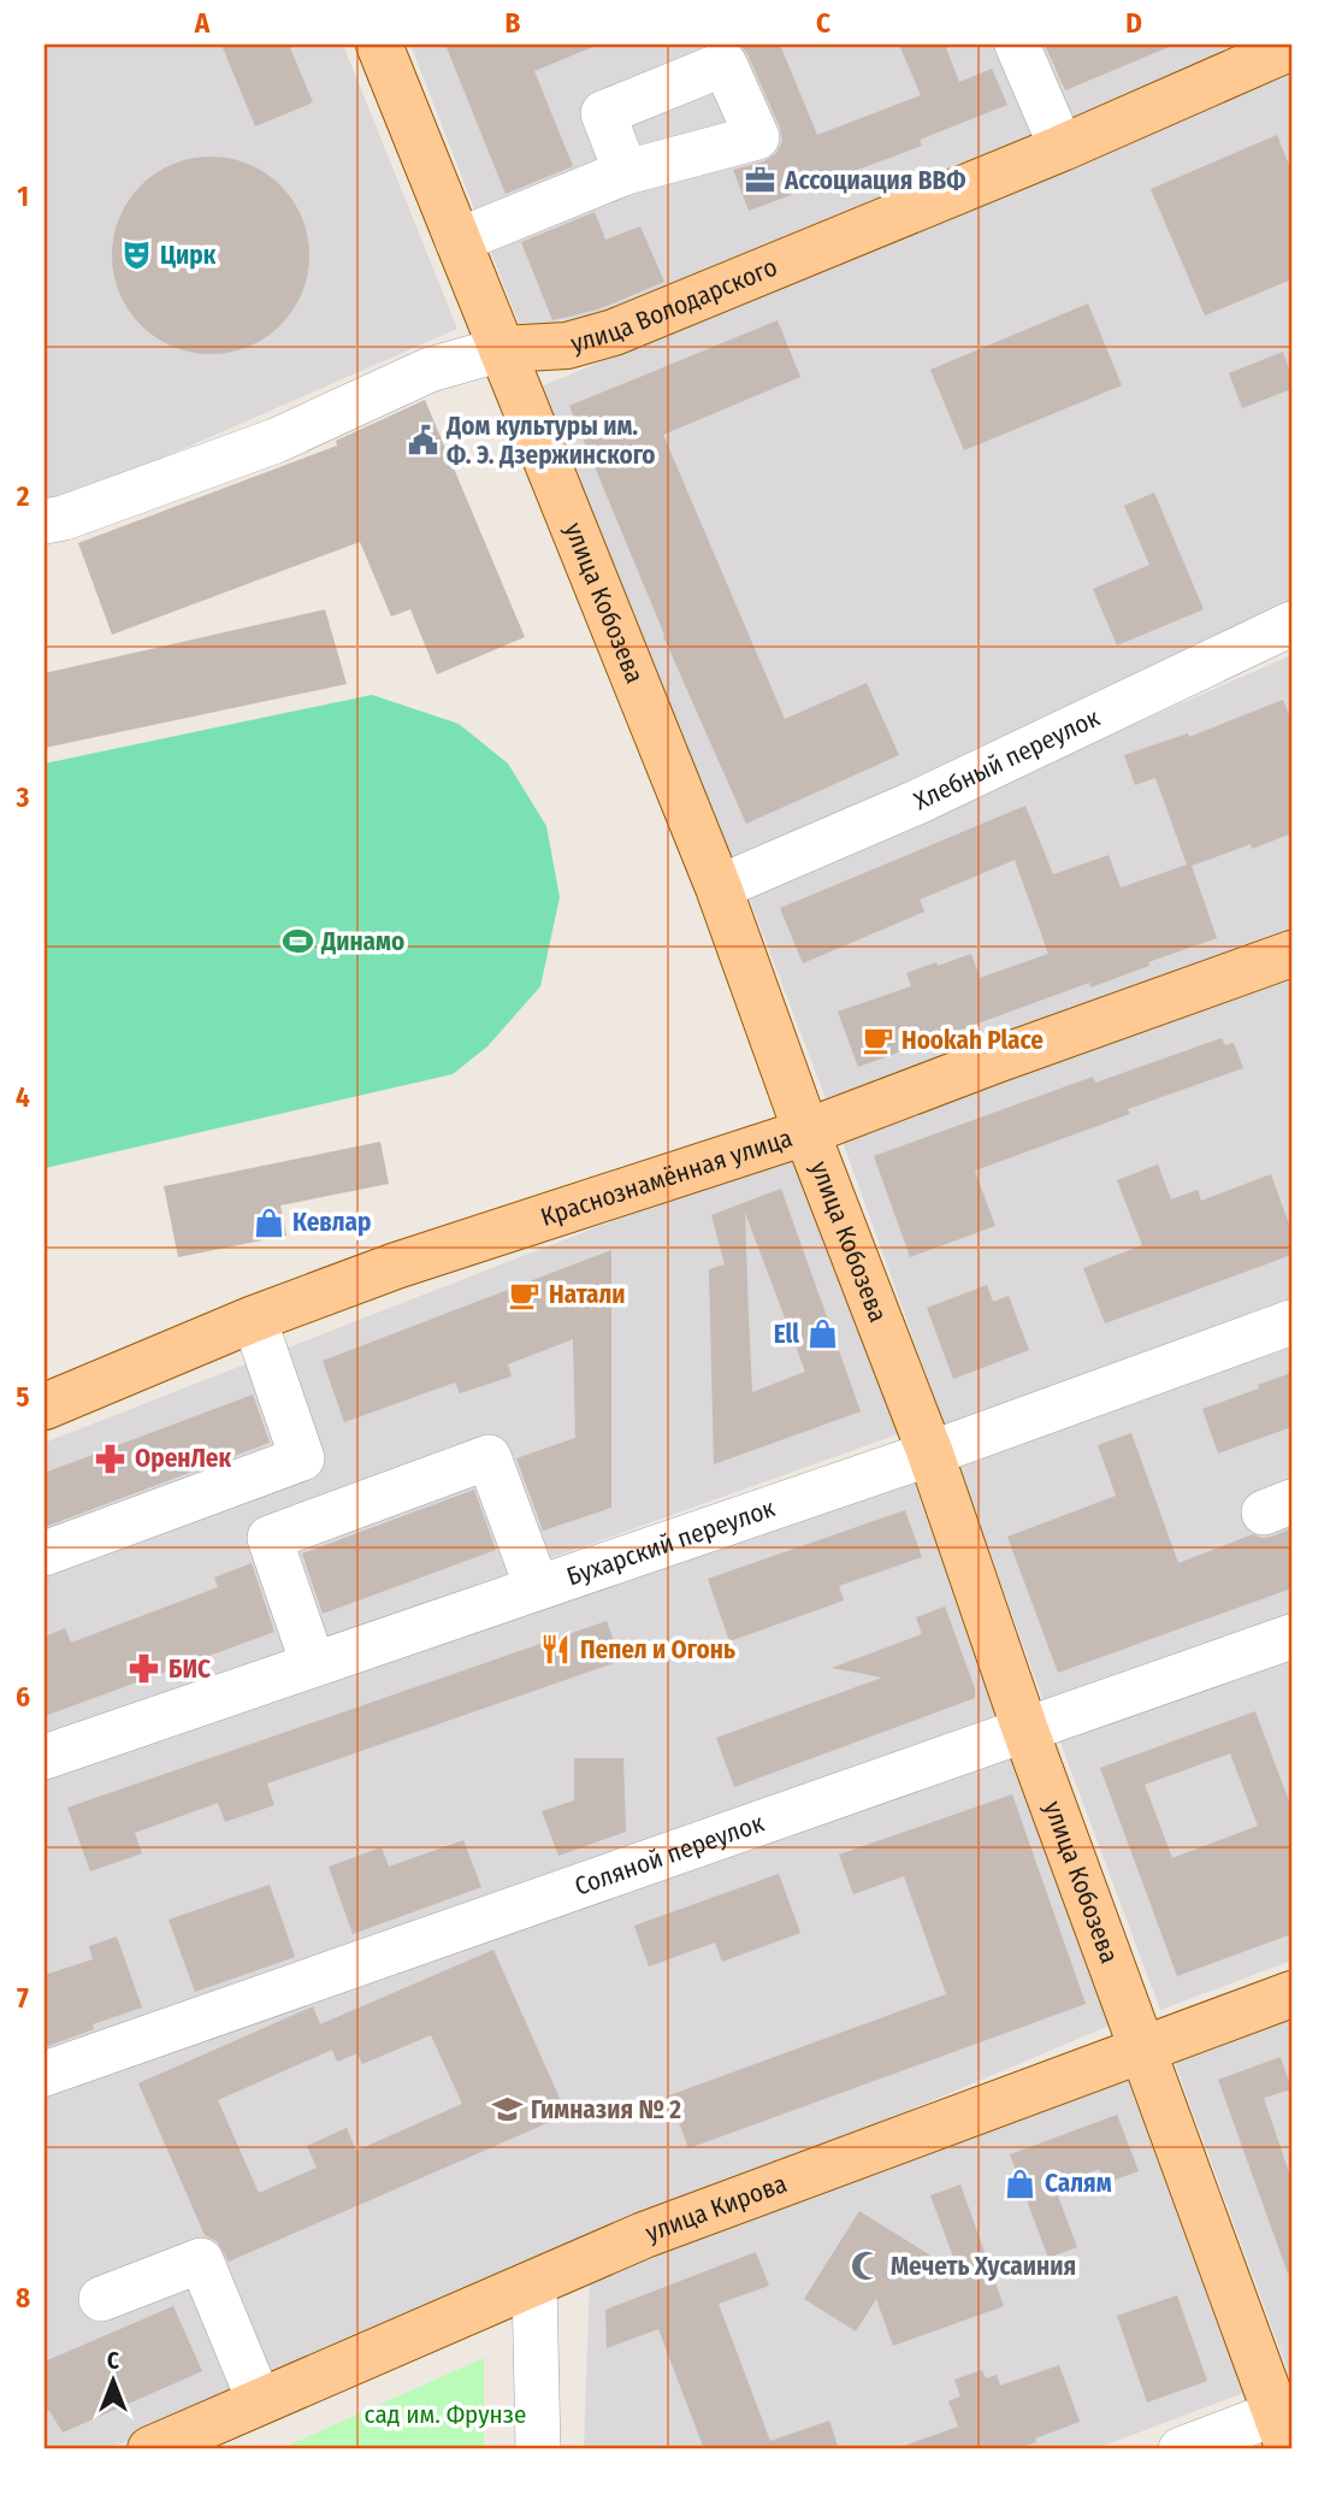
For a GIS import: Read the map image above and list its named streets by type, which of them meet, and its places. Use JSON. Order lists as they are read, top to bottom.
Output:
{
  "streets": {
    "main road": [
      "улица Володарского",
      "улица Кобозева",
      "Краснознамённая улица",
      "улица Кирова"
    ],
    "street": ["Хлебный переулок", "Бухарский переулок", "Соляной переулок"]
  },
  "crossings": [
    ["улица Володарского", "улица Кобозева"],
    ["улица Кобозева", "Хлебный переулок"],
    ["улица Кобозева", "Краснознамённая улица"],
    ["улица Кобозева", "Бухарский переулок"],
    ["улица Кобозева", "Соляной переулок"],
    ["улица Кобозева", "улица Кирова"]
  ],
  "parks": ["сад им. Фрунзе"],
  "places": {
    "office": ["Ассоциация ВВФ"],
    "theatre": ["Цирк"],
    "public building": ["Дом культуры им. Ф. Э. Дзержинского"],
    "sports": ["Динамо"],
    "cafe": ["Hookah Place", "Натали"],
    "shop": ["Кевлар", "Ell", "Салям"],
    "pharmacy": ["ОренЛек", "БИС"],
    "restaurant": ["Пепел и Огонь"],
    "school or university": ["Гимназия № 2"],
    "mosque": ["Мечеть Хусаиния"]
  },
  "north": "top",
  "grid": {
    "columns": [
      "A",
      "B",
      "C",
      "D"
    ],
    "rows": [
      "1",
      "2",
      "3",
      "4",
      "5",
      "6",
      "7",
      "8"
    ]
  }
}
